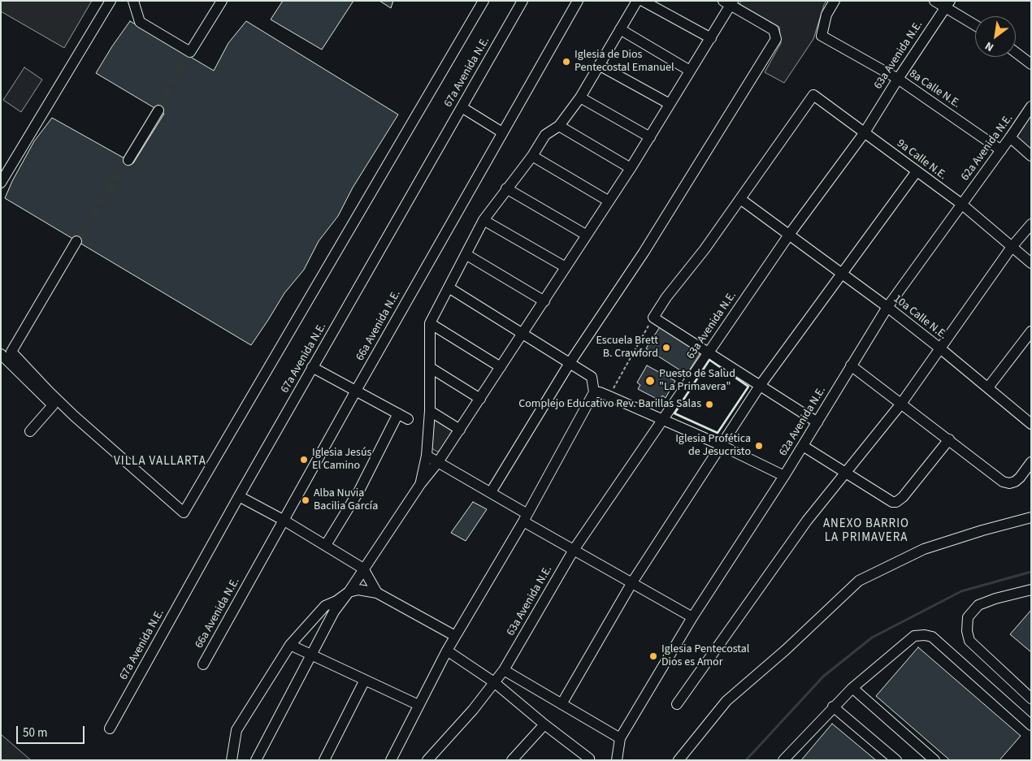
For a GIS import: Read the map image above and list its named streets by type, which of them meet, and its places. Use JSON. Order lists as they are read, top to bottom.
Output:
{
  "streets": {
    "street": [
      "63a Avenida N.E.",
      "67a Avenida N.E.",
      "8a Calle N.E.",
      "62a Avenida N.E.",
      "9a Calle N.E.",
      "10a Calle N.E.",
      "66a Avenida N.E."
    ]
  },
  "crossings": [
    ["63a Avenida N.E.", "8a Calle N.E."],
    ["63a Avenida N.E.", "9a Calle N.E."],
    ["63a Avenida N.E.", "10a Calle N.E."],
    ["8a Calle N.E.", "62a Avenida N.E."],
    ["62a Avenida N.E.", "9a Calle N.E."],
    ["62a Avenida N.E.", "10a Calle N.E."],
    ["9a Calle N.E.", "10a Calle N.E."]
  ],
  "districts": ["VILLA VALLARTA", "ANEXO BARRIO LA PRIMAVERA"],
  "places": [
    "Iglesia de Dios Pentecostal Emanuel",
    "Escuela Brett B. Crawford",
    "Puesto de Salud \"La Primavera\"",
    "Complejo Educativo Rev. Barillas Salas",
    "Iglesia Profética de Jesucristo",
    "Iglesia Jesús El Camino",
    "Alba Nuvia Bacilia García",
    "Iglesia Pentecostal Dios es Amor"
  ],
  "scale_bar": "50 m",
  "north": "bottom left"
}
